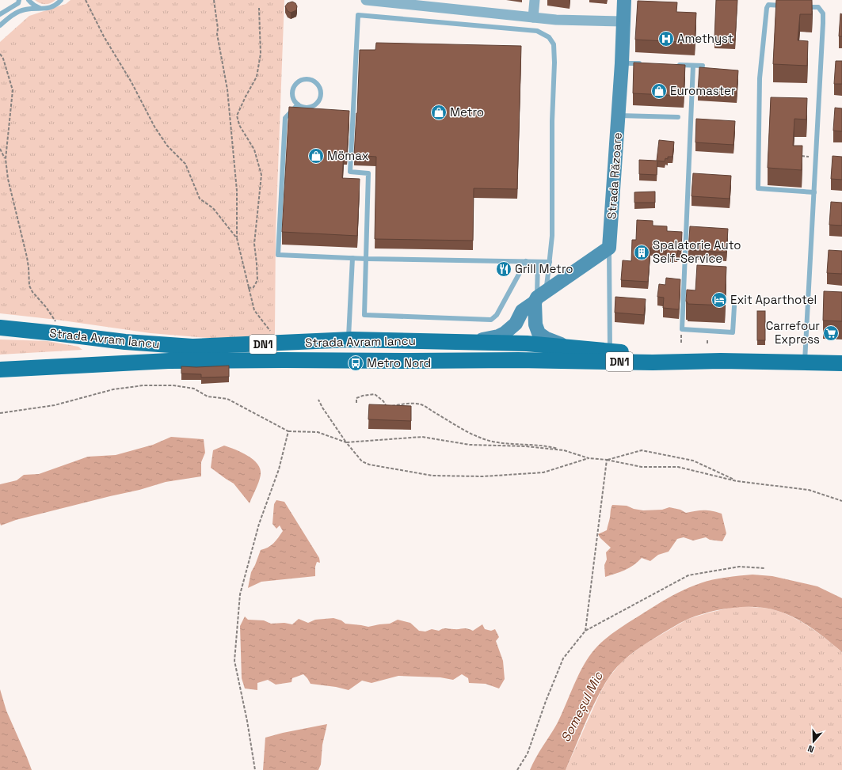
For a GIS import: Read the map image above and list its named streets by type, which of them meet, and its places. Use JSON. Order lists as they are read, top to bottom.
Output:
{
  "streets": {
    "main road": ["Strada Avram Iancu", "DN1"],
    "street": ["Strada Răzoare"]
  },
  "crossings": [
    ["Strada Răzoare", "Strada Avram Iancu"]
  ],
  "water": ["Someșul Mic"],
  "places": {
    "hospital": ["Amethyst"],
    "shop": ["Euromaster", "Metro", "Mömax"],
    "building": ["Spalatorie Auto Self-Service"],
    "restaurant": ["Grill Metro"],
    "hotel": ["Exit Aparthotel"],
    "supermarket": ["Carrefour Express"],
    "bus stop": ["Metro Nord"]
  },
  "north": "bottom"
}
